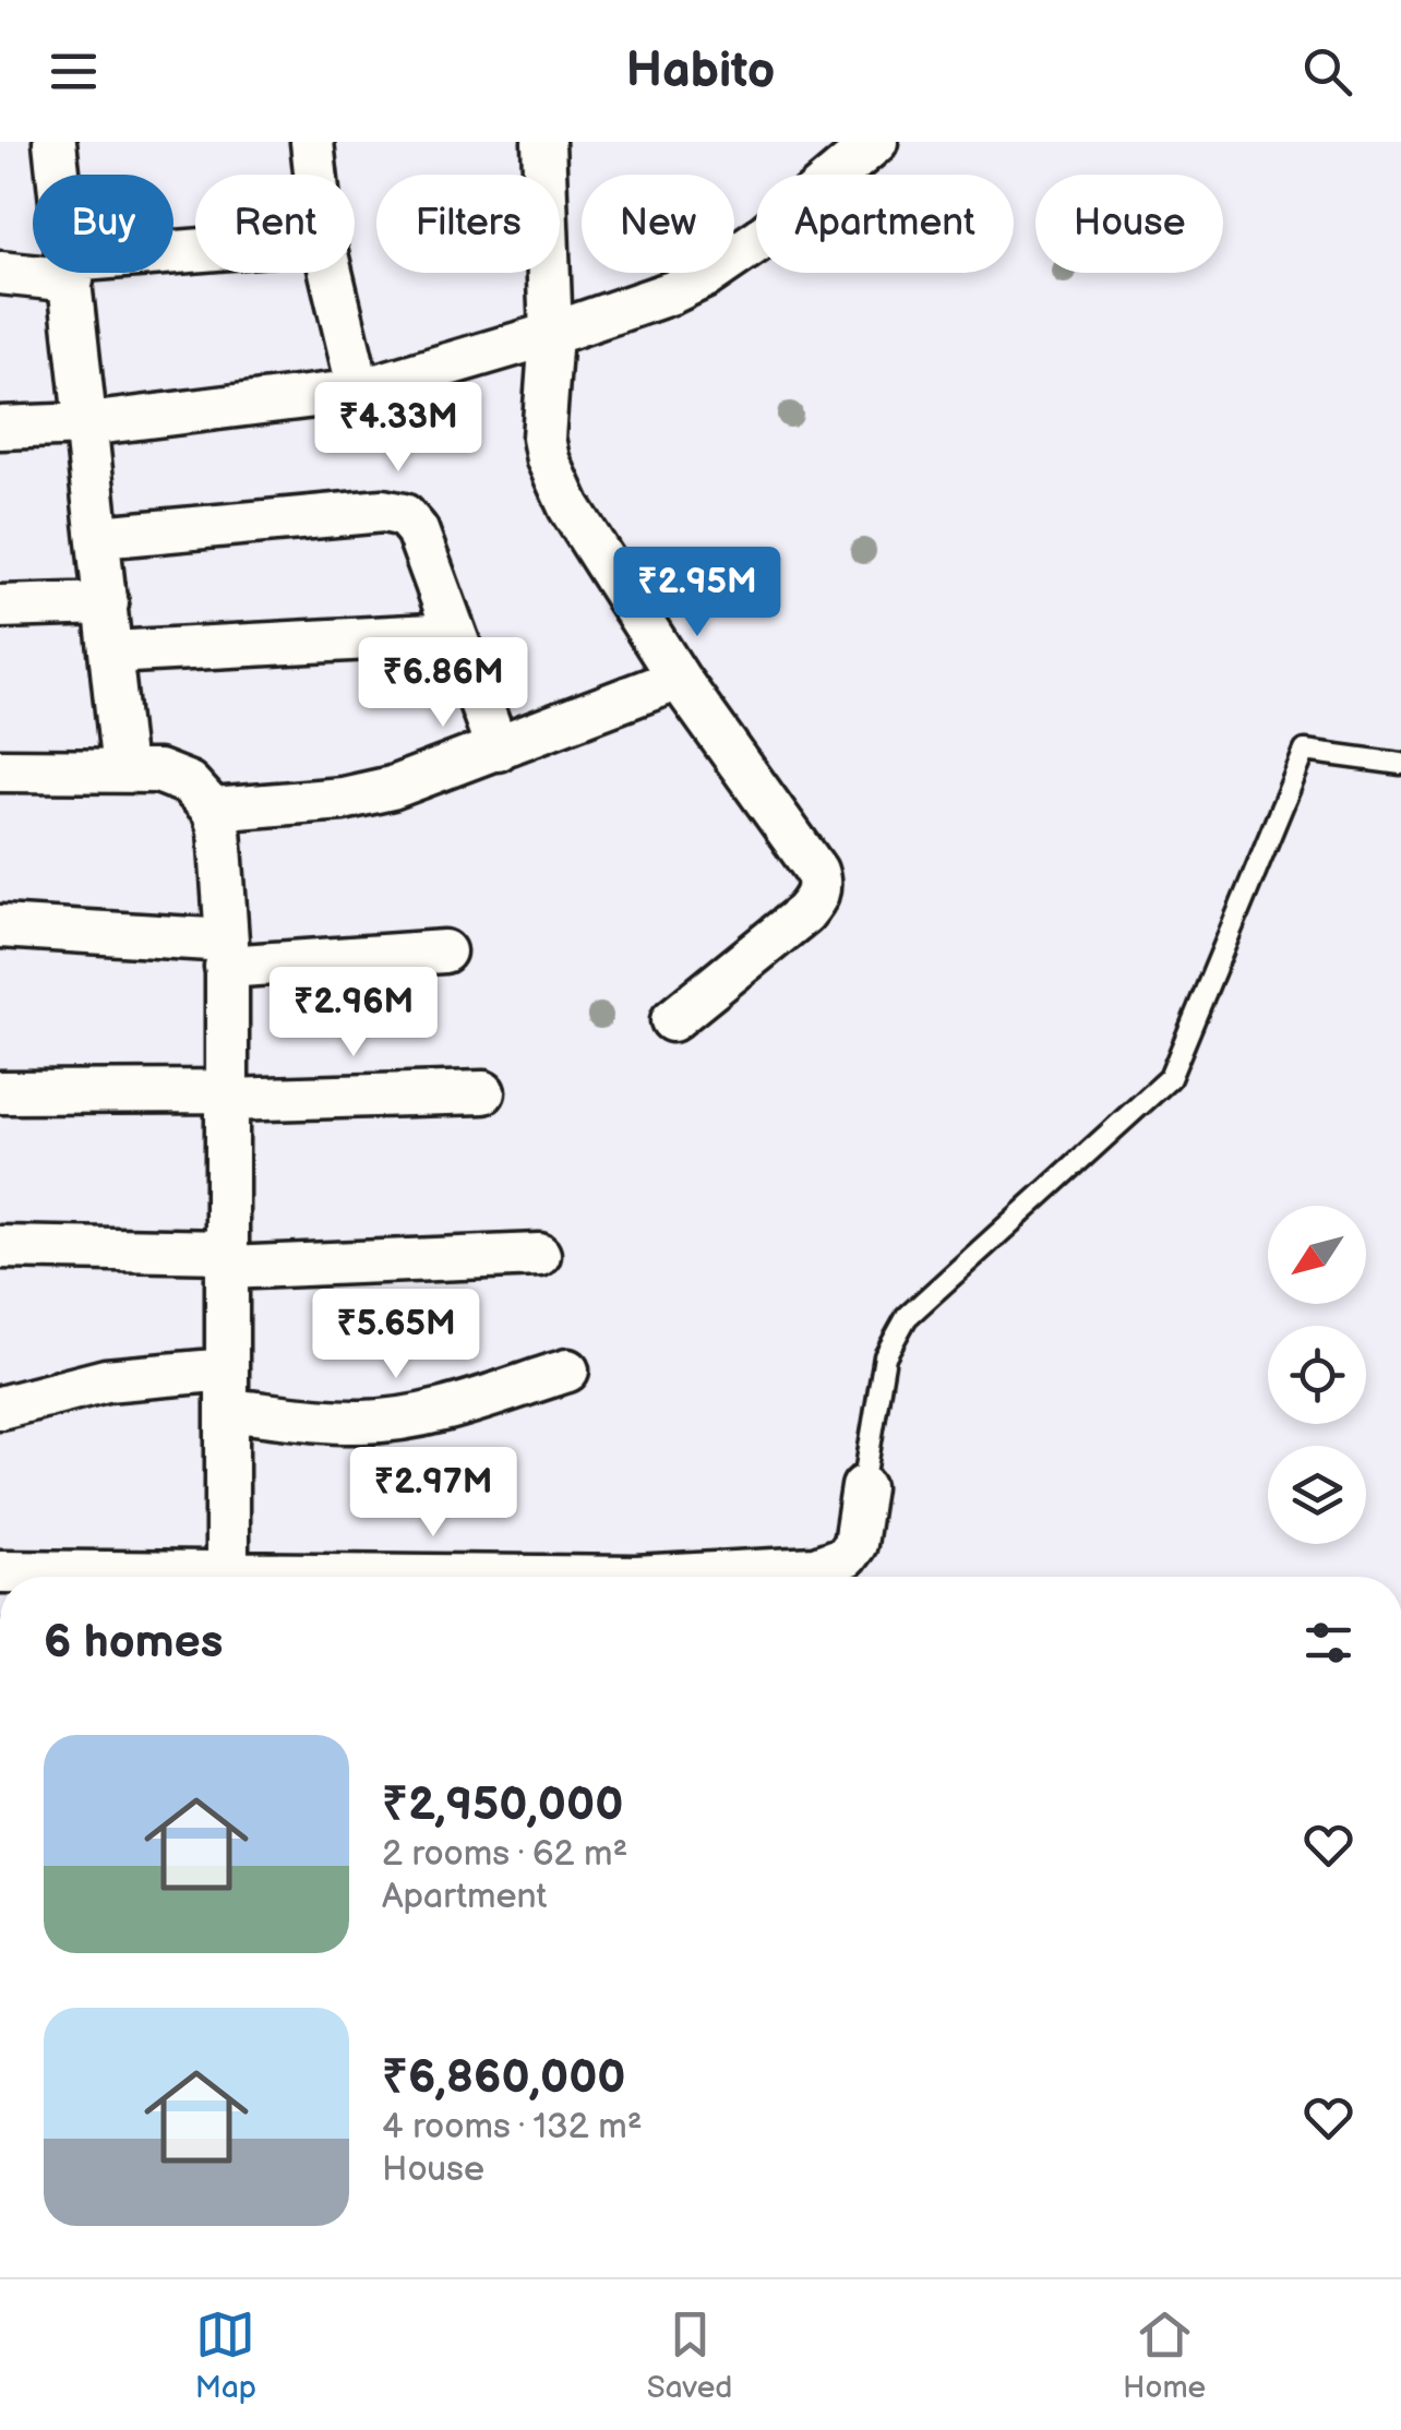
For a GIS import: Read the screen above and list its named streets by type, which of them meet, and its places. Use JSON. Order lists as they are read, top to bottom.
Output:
{
  "north": "bottom left",
  "page": {
    "header": "Habito",
    "chip": [
      "Buy",
      "Rent",
      "Filters",
      "New",
      "Apartment",
      "House"
    ],
    "price": [
      "₹4.33M",
      "₹2.95M",
      "₹6.86M",
      "₹2.96M",
      "₹5.65M",
      "₹2.97M"
    ],
    "heading": "6 homes",
    "list": [
      {
        "name": "₹2,950,000",
        "note": "2 rooms · 62 m² · Apartment"
      },
      {
        "name": "₹6,860,000",
        "note": "4 rooms · 132 m² · House"
      }
    ],
    "tabs": ["Map", "Saved", "Home"]
  }
}
